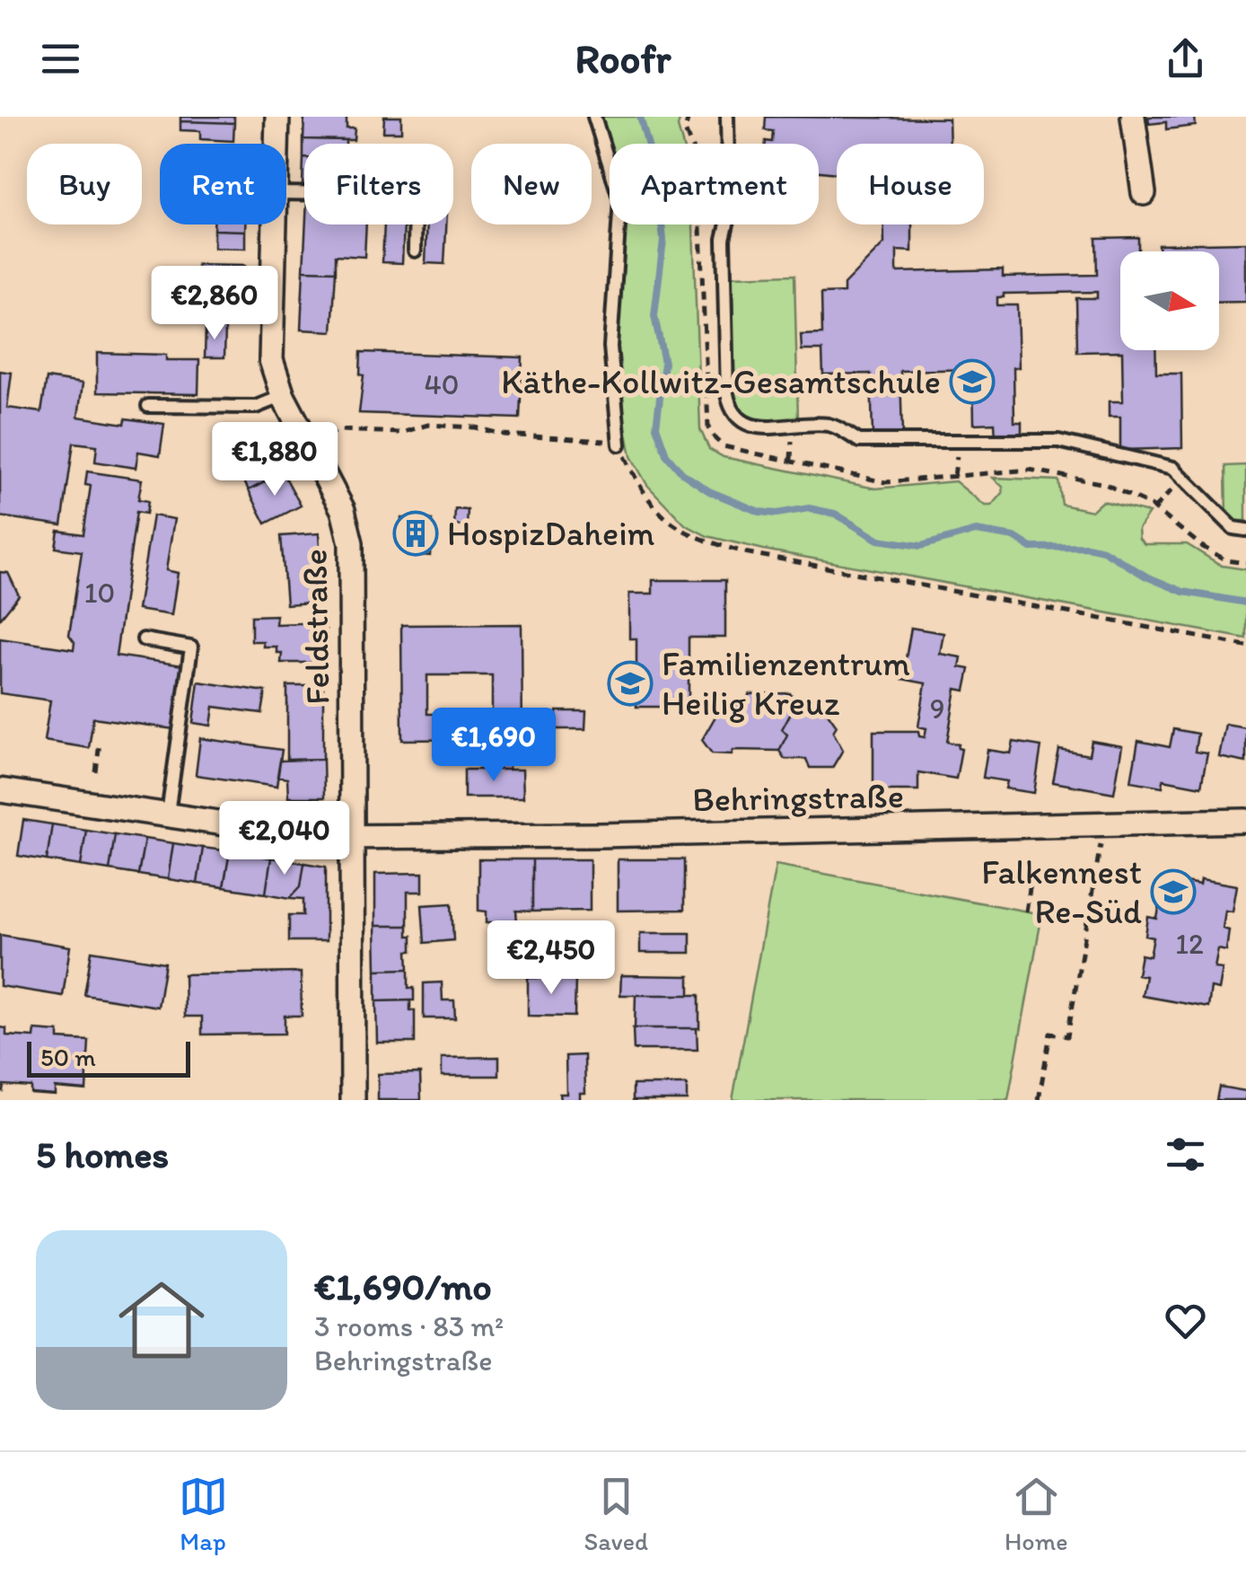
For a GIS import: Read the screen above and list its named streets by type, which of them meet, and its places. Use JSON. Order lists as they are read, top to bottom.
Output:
{
  "streets": {
    "street": ["Feldstraße", "Behringstraße"]
  },
  "crossings": [
    ["Feldstraße", "Behringstraße"]
  ],
  "places": {
    "school or university": ["Käthe-Kollwitz-Gesamtschule", "Familienzentrum Heilig Kreuz", "Falkennest Re-Süd"],
    "building": ["HospizDaheim"]
  },
  "house_numbers": [
    "40",
    "10",
    "9",
    "12"
  ],
  "scale_bar": "50 m",
  "north": "right",
  "page": {
    "header": "Roofr",
    "chip": [
      "Buy",
      "Rent",
      "Filters",
      "New",
      "Apartment",
      "House"
    ],
    "price": [
      "€2,860",
      "€1,880",
      "€1,690",
      "€2,040",
      "€2,450"
    ],
    "scale": "50 m",
    "heading": "5 homes",
    "list": [
      {
        "name": "€1,690/mo",
        "note": "3 rooms · 83 m² · Behringstraße"
      }
    ],
    "tabs": ["Map", "Saved", "Home"]
  }
}
